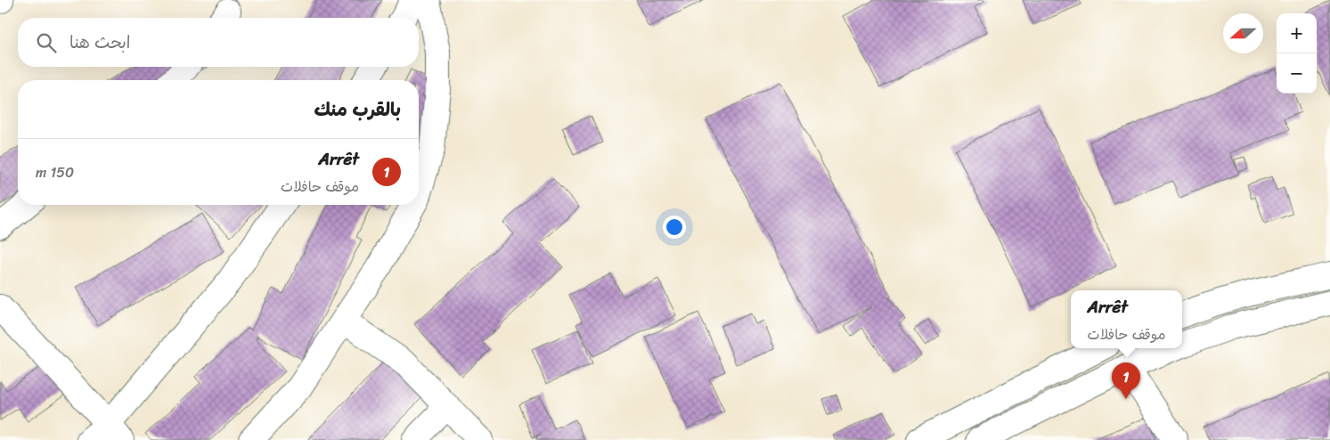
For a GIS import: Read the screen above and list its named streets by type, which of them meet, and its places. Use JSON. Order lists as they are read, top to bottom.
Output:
{
  "north": "left",
  "page": {
    "map_buttons": ["+", "−"],
    "search": "ابحث هنا",
    "heading": "بالقرب منك",
    "list": [
      {
        "mark": "1",
        "name": "Arrêt",
        "note": "موقف حافلات",
        "value": "150 m"
      }
    ],
    "popup": ["Arrêt", "موقف حافلات"],
    "pins": "1"
  }
}
